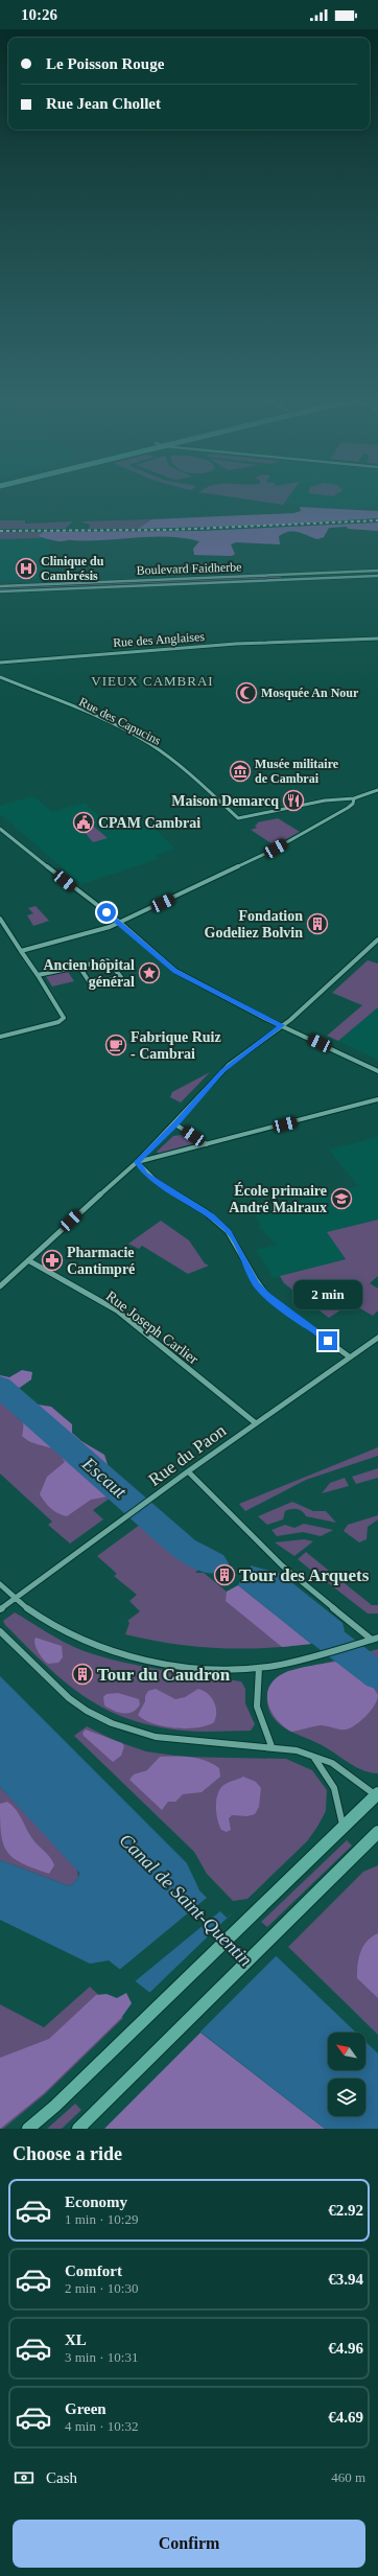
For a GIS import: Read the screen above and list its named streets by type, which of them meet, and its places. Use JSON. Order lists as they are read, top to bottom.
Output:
{
  "streets": {
    "street": [
      "Boulevard Faidherbe",
      "Rue des Anglaises",
      "Rue des Capucins",
      "Rue Joseph Carlier",
      "Rue du Paon"
    ]
  },
  "crossings": [
    ["Rue Joseph Carlier", "Rue du Paon"]
  ],
  "districts": ["VIEUX CAMBRAI"],
  "water": ["Escaut", "Canal de Saint-Quentin"],
  "places": {
    "hospital": ["Clinique du Cambrésis"],
    "mosque": ["Mosquée An Nour"],
    "museum": ["Musée militaire de Cambrai"],
    "restaurant": ["Maison Demarcq"],
    "public building": ["CPAM Cambrai"],
    "building": ["Fondation Godeliez Bolvin", "Tour des Arquets", "Tour du Caudron"],
    "place": ["Ancien hôpital général"],
    "cafe": ["Fabrique Ruiz - Cambrai"],
    "school or university": ["École primaire André Malraux"],
    "pharmacy": ["Pharmacie Cantimpré"]
  },
  "north": "top left",
  "page": {
    "status": "10:26",
    "banner": ["Le Poisson Rouge", "Rue Jean Chollet"],
    "bubble": "2 min",
    "heading": "Choose a ride",
    "list": [
      {
        "name": "Economy",
        "note": "1 min · 10:29",
        "value": "€2.92"
      },
      {
        "name": "Comfort",
        "note": "2 min · 10:30",
        "value": "€3.94"
      },
      {
        "name": "XL",
        "note": "3 min · 10:31",
        "value": "€4.96"
      },
      {
        "name": "Green",
        "note": "4 min · 10:32",
        "value": "€4.69"
      }
    ],
    "pay": ["Cash", "460 m"],
    "buttons": "Confirm"
  }
}
